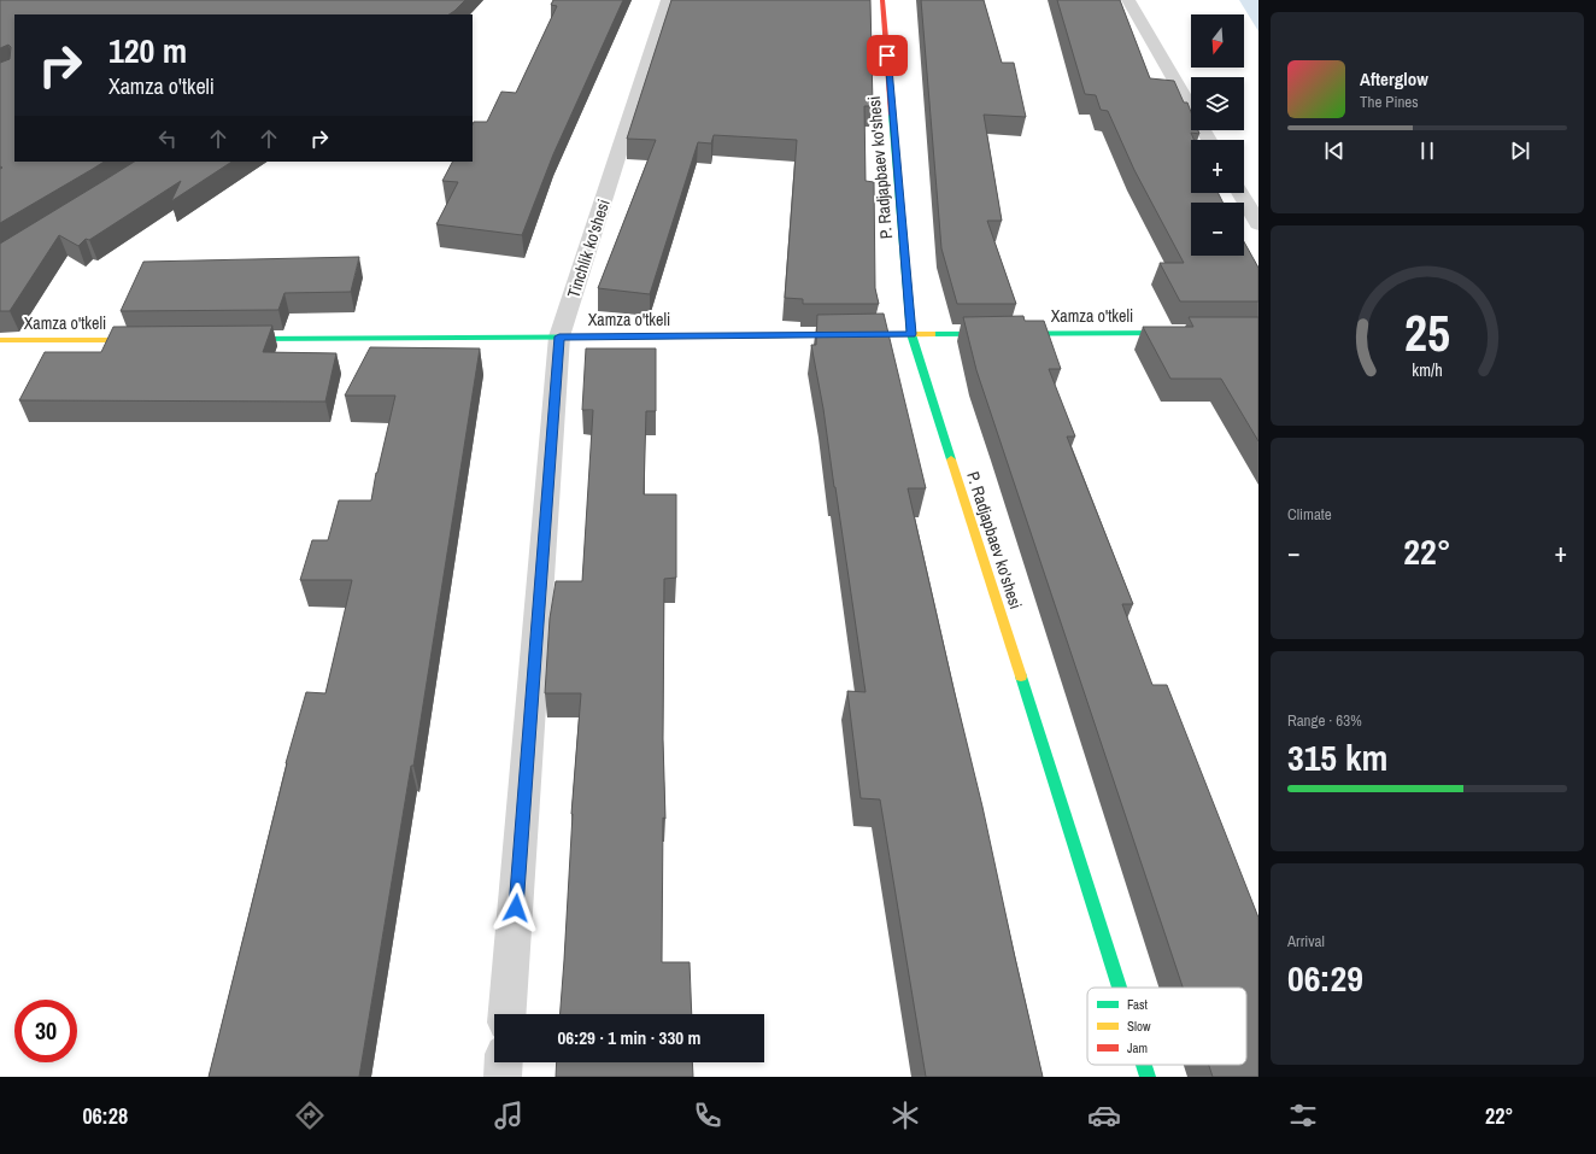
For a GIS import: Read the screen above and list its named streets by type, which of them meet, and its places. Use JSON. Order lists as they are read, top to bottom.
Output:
{
  "streets": {
    "street": ["P. Radjapbaev ko'shesi", "Tinchlik ko'shesi", "Xamza o'tkeli"]
  },
  "crossings": [
    ["P. Radjapbaev ko'shesi", "Xamza o'tkeli"],
    ["Tinchlik ko'shesi", "Xamza o'tkeli"]
  ],
  "legend": ["Fast", "Slow", "Jam"],
  "north": "bottom",
  "page": {
    "map_buttons": ["+", "−"],
    "turn": ["120 m", "Xamza o'tkeli"],
    "song": ["Afterglow", "The Pines"],
    "tile": [
      "Climate",
      ["Range · 63%", "315 km"],
      ["Arrival", "06:29"]
    ],
    "heat": ["−", "22°", "+"],
    "limit": "30",
    "trip": "06:29 · 1 min · 330 m",
    "tabs": ["06:28", "22°"],
    "gauge": ["25", "km/h"]
  }
}
